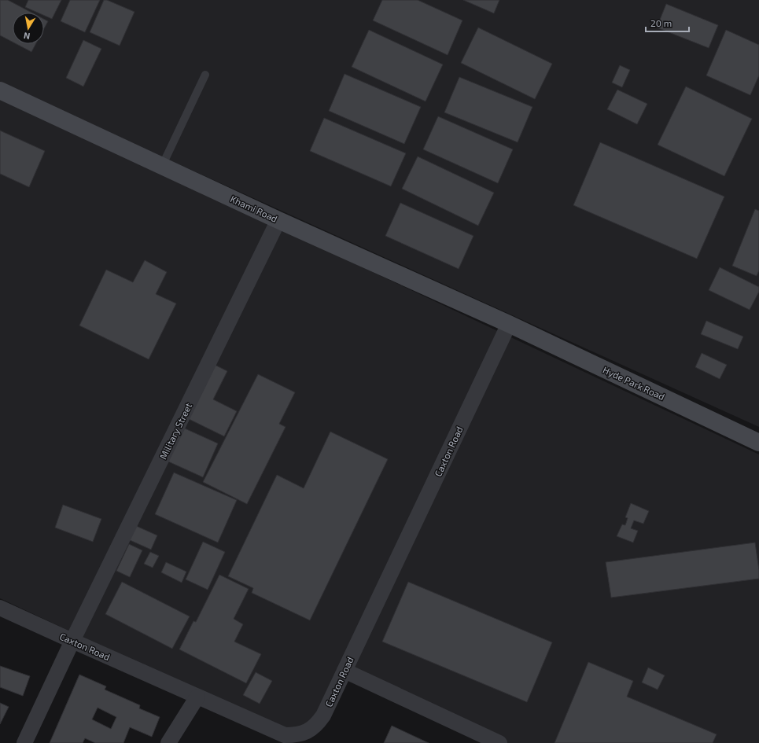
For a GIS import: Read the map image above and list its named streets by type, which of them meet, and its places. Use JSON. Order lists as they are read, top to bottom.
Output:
{
  "streets": {
    "street": [
      "Khami Road",
      "Hyde Park Road",
      "Military Street",
      "Caxton Road"
    ]
  },
  "crossings": [
    ["Khami Road", "Hyde Park Road"],
    ["Khami Road", "Military Street"],
    ["Khami Road", "Caxton Road"],
    ["Hyde Park Road", "Caxton Road"],
    ["Military Street", "Caxton Road"]
  ],
  "scale_bar": "20 m",
  "north": "bottom"
}
